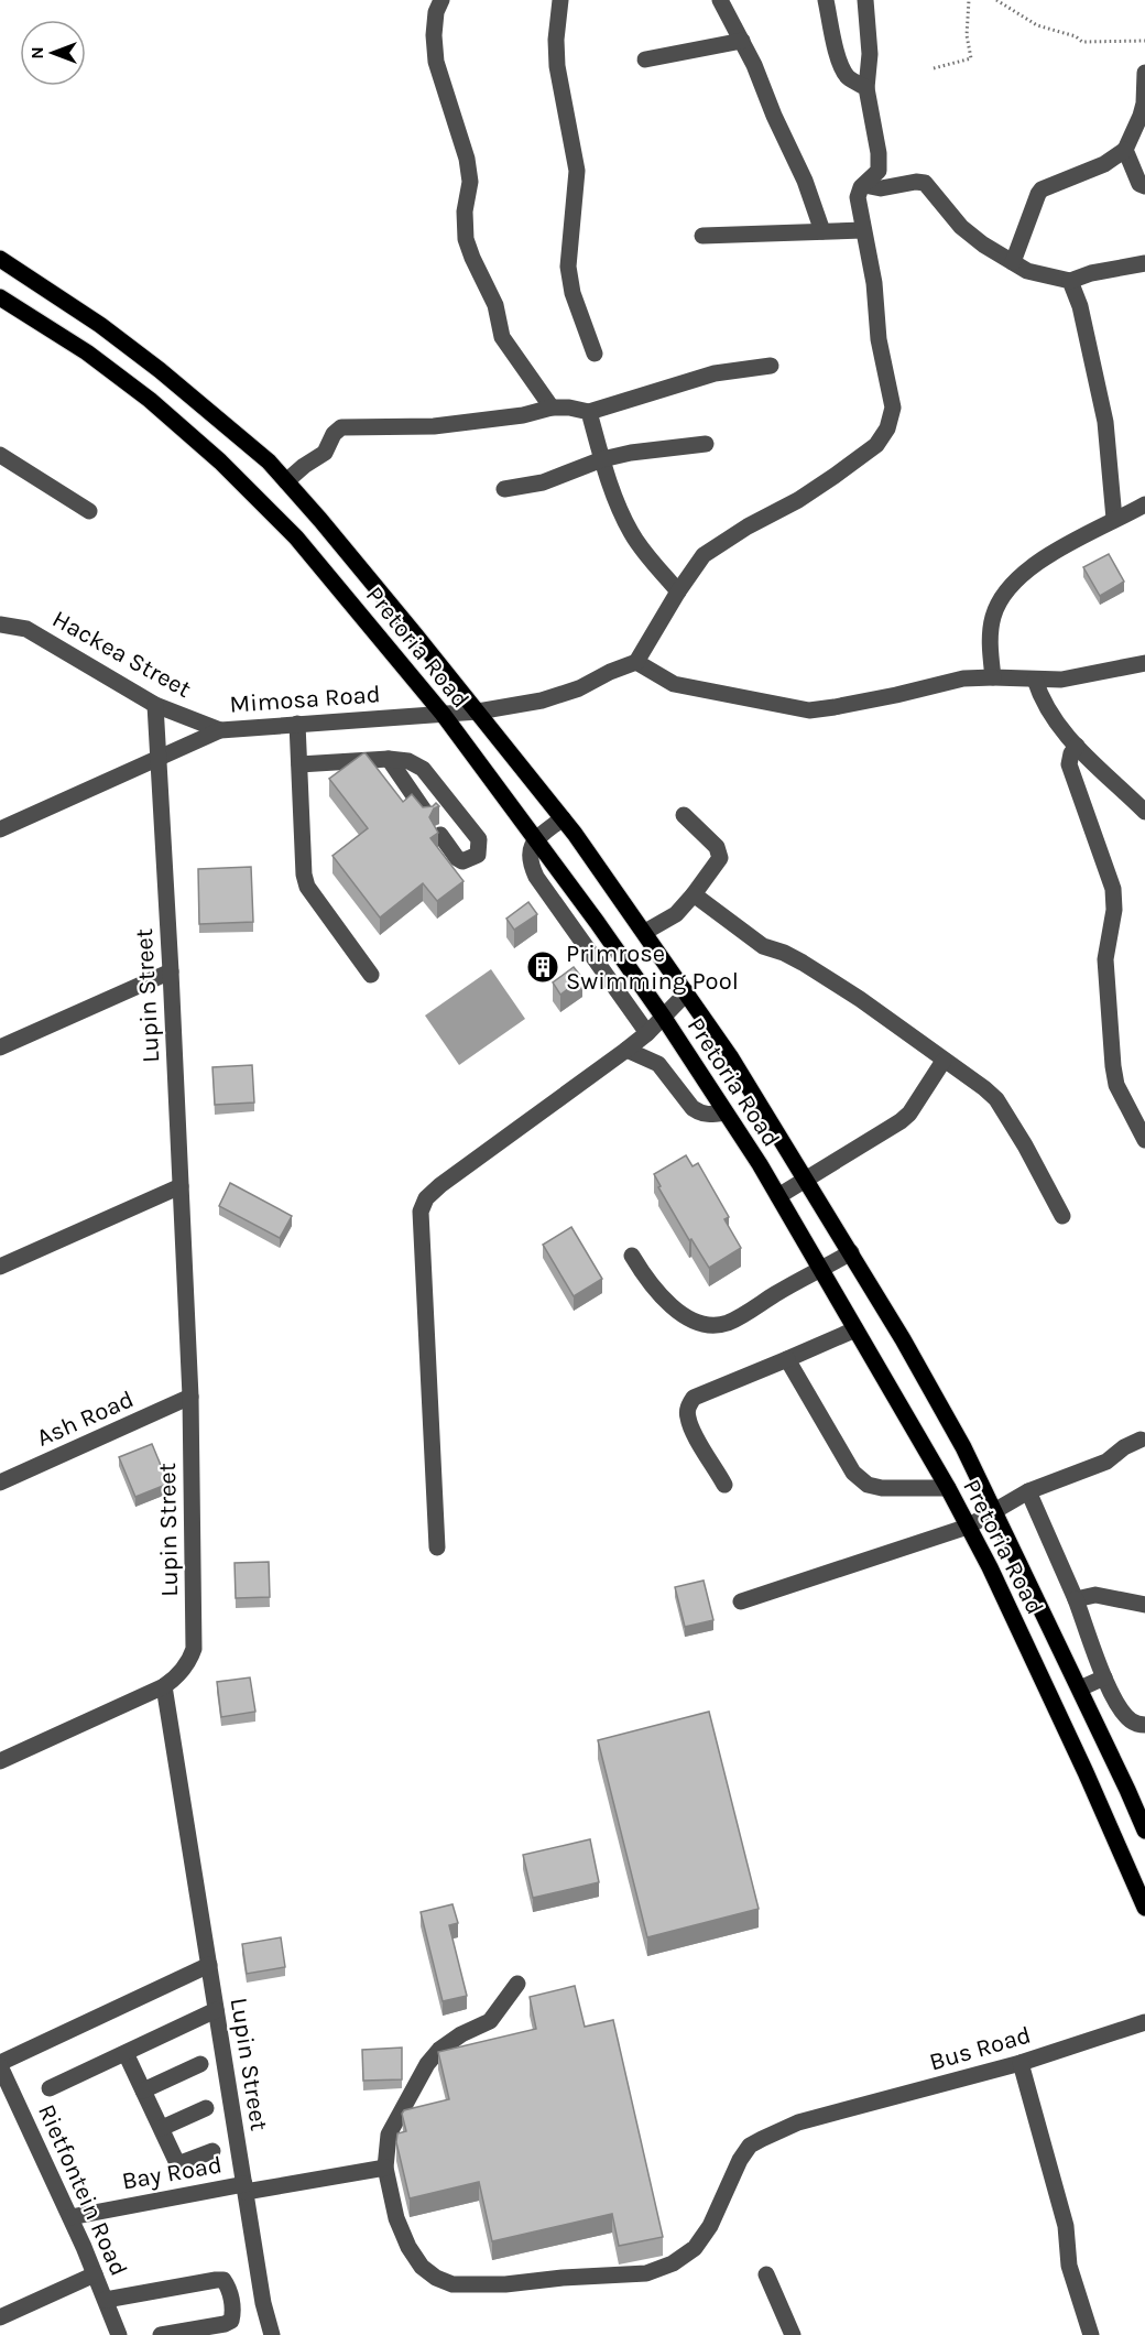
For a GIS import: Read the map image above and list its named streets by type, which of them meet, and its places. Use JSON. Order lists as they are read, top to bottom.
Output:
{
  "streets": {
    "main road": ["Pretoria Road"],
    "street": [
      "Hackea Street",
      "Mimosa Road",
      "Lupin Street",
      "Ash Road",
      "Bus Road",
      "Bay Road",
      "Rietfontein Road"
    ]
  },
  "crossings": [
    ["Pretoria Road", "Mimosa Road"],
    ["Hackea Street", "Mimosa Road"],
    ["Hackea Street", "Lupin Street"],
    ["Mimosa Road", "Lupin Street"],
    ["Lupin Street", "Ash Road"],
    ["Lupin Street", "Bay Road"],
    ["Bus Road", "Bay Road"],
    ["Bay Road", "Rietfontein Road"]
  ],
  "places": {
    "building": ["Primrose Swimming Pool"]
  },
  "north": "left"
}
